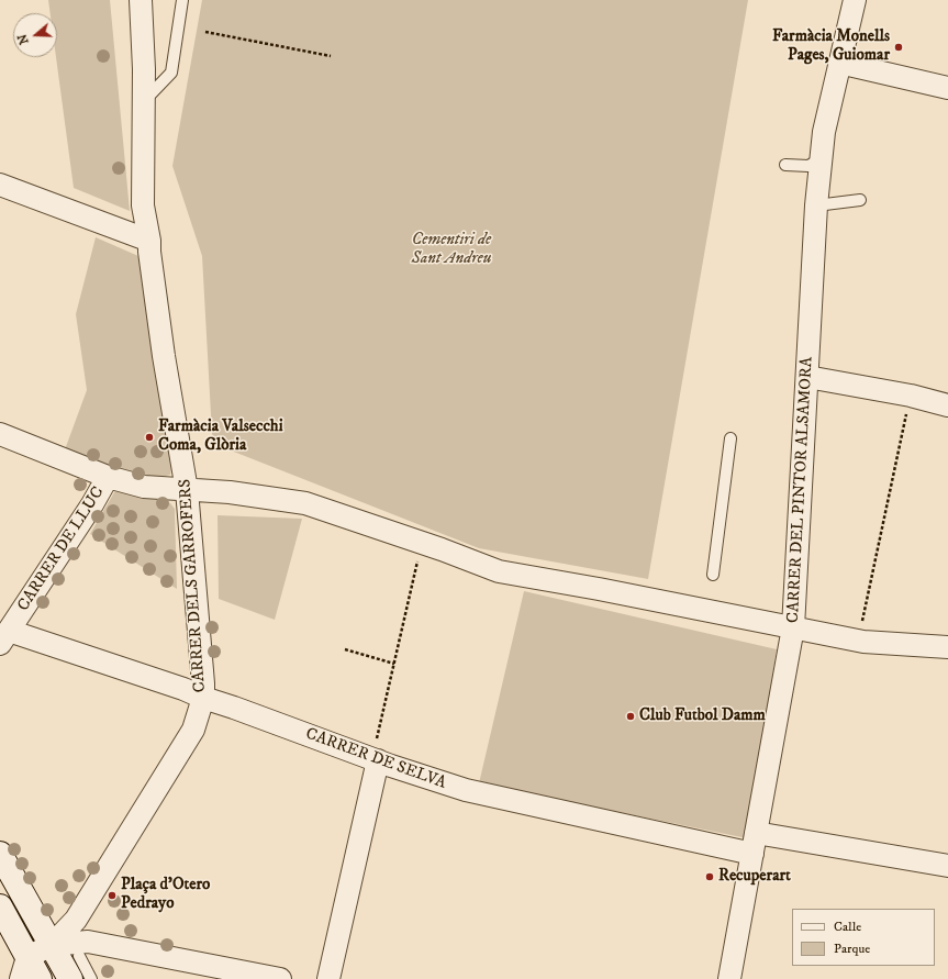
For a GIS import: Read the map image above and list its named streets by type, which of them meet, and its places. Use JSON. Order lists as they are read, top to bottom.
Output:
{
  "streets": {
    "street": [
      "CARRER DEL PINTOR ALSAMORA",
      "CARRER DE LLUC",
      "CARRER DELS GARROFERS",
      "CARRER DE SELVA"
    ]
  },
  "crossings": [
    ["CARRER DEL PINTOR ALSAMORA", "CARRER DE SELVA"],
    ["CARRER DE LLUC", "CARRER DE SELVA"],
    ["CARRER DELS GARROFERS", "CARRER DE SELVA"]
  ],
  "parks": ["Cementiri de Sant Andreu"],
  "places": [
    "Farmàcia Monells Pages, Guiomar",
    "Farmàcia Valsecchi Coma, Glòria",
    "Club Futbol Damm",
    "Recuperart",
    "Plaça d'Otero Pedrayo"
  ],
  "legend": ["Calle", "Parque"],
  "north": "left"
}
